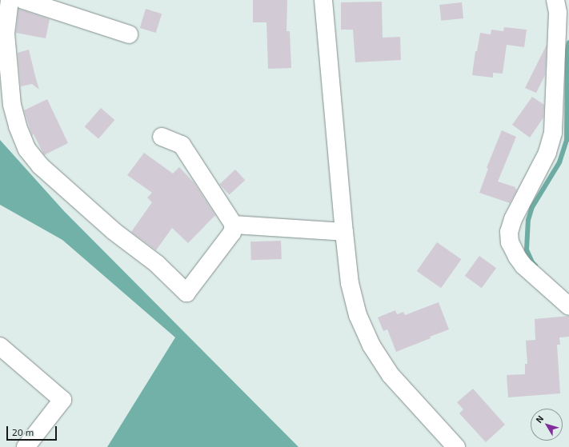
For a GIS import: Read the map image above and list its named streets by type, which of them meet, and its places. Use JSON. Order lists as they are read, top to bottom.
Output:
{
  "scale_bar": "20 m",
  "north": "top left"
}
